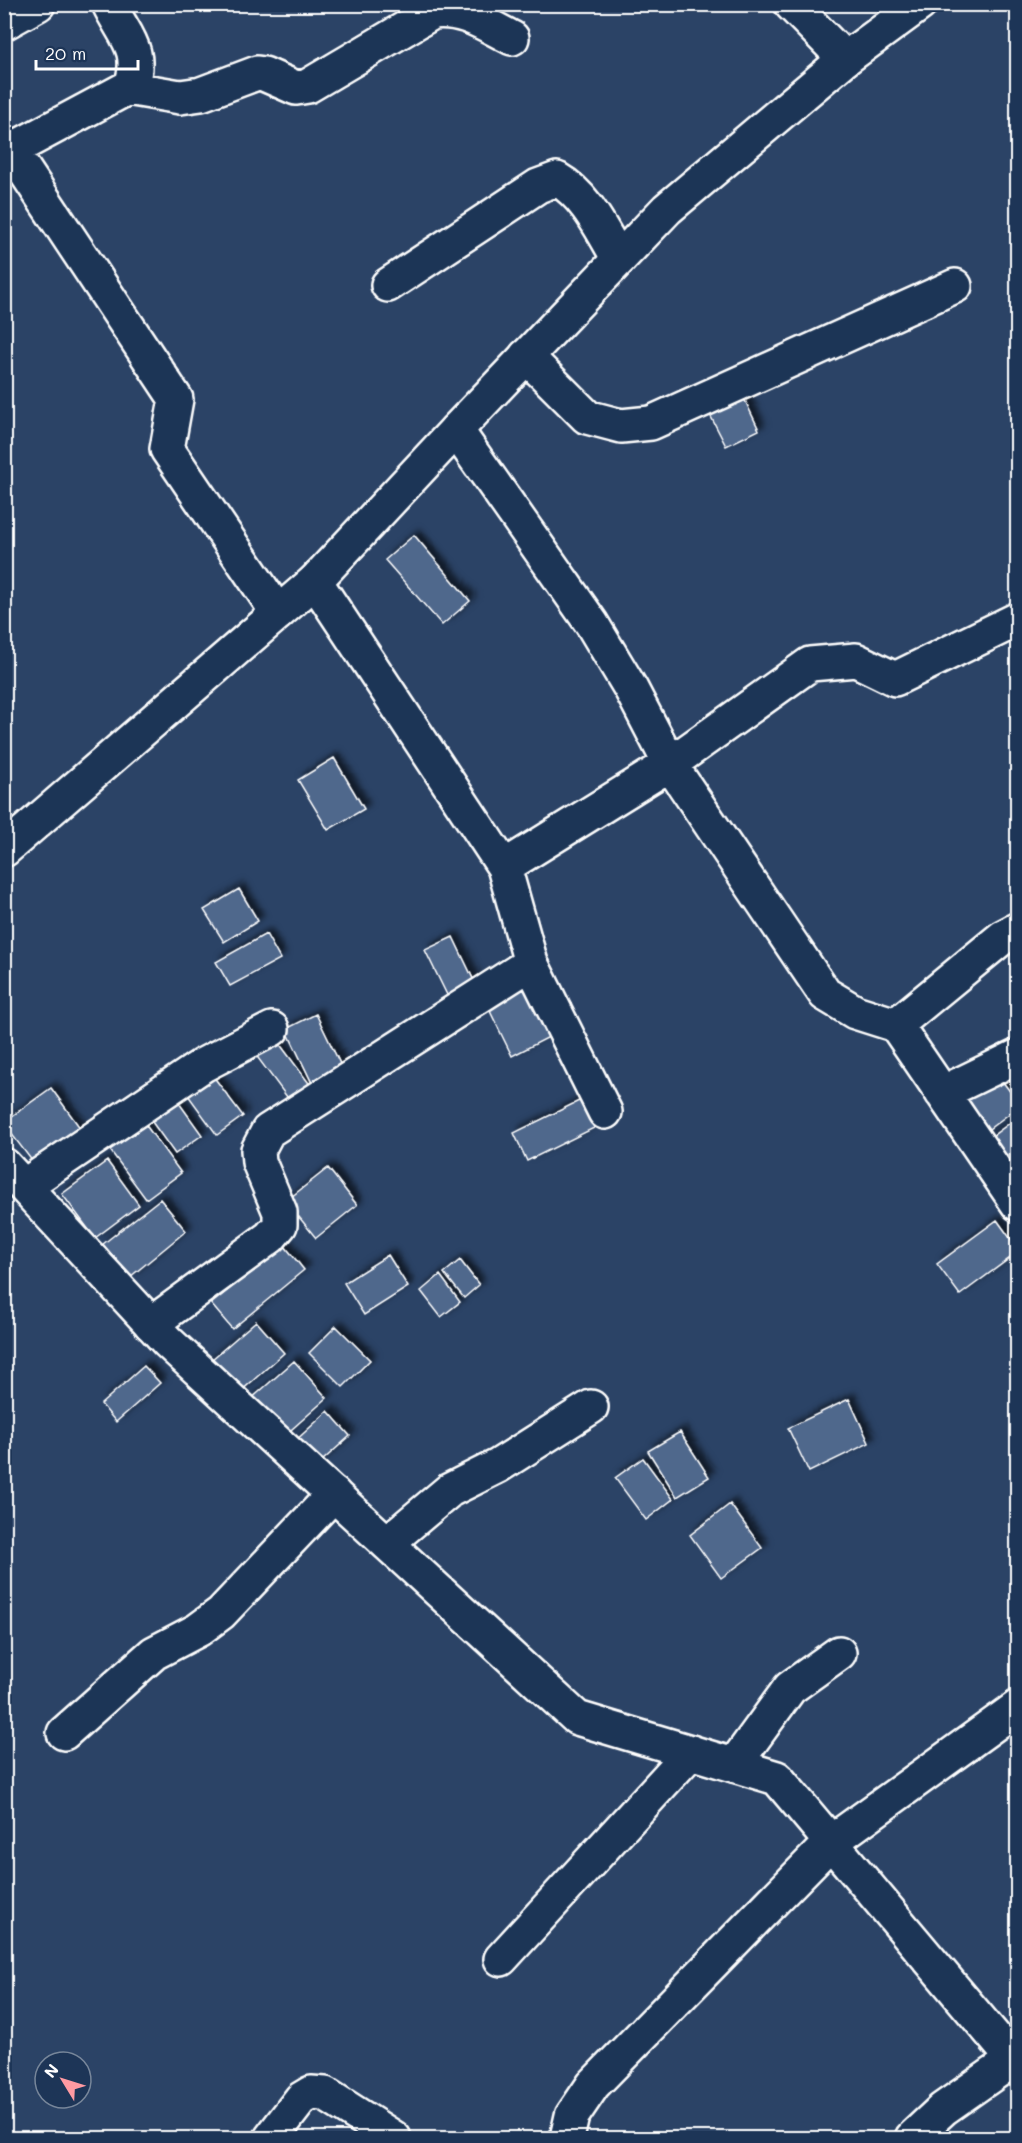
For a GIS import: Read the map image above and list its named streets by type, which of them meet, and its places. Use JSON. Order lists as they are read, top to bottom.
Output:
{
  "scale_bar": "20 m",
  "north": "top left"
}
